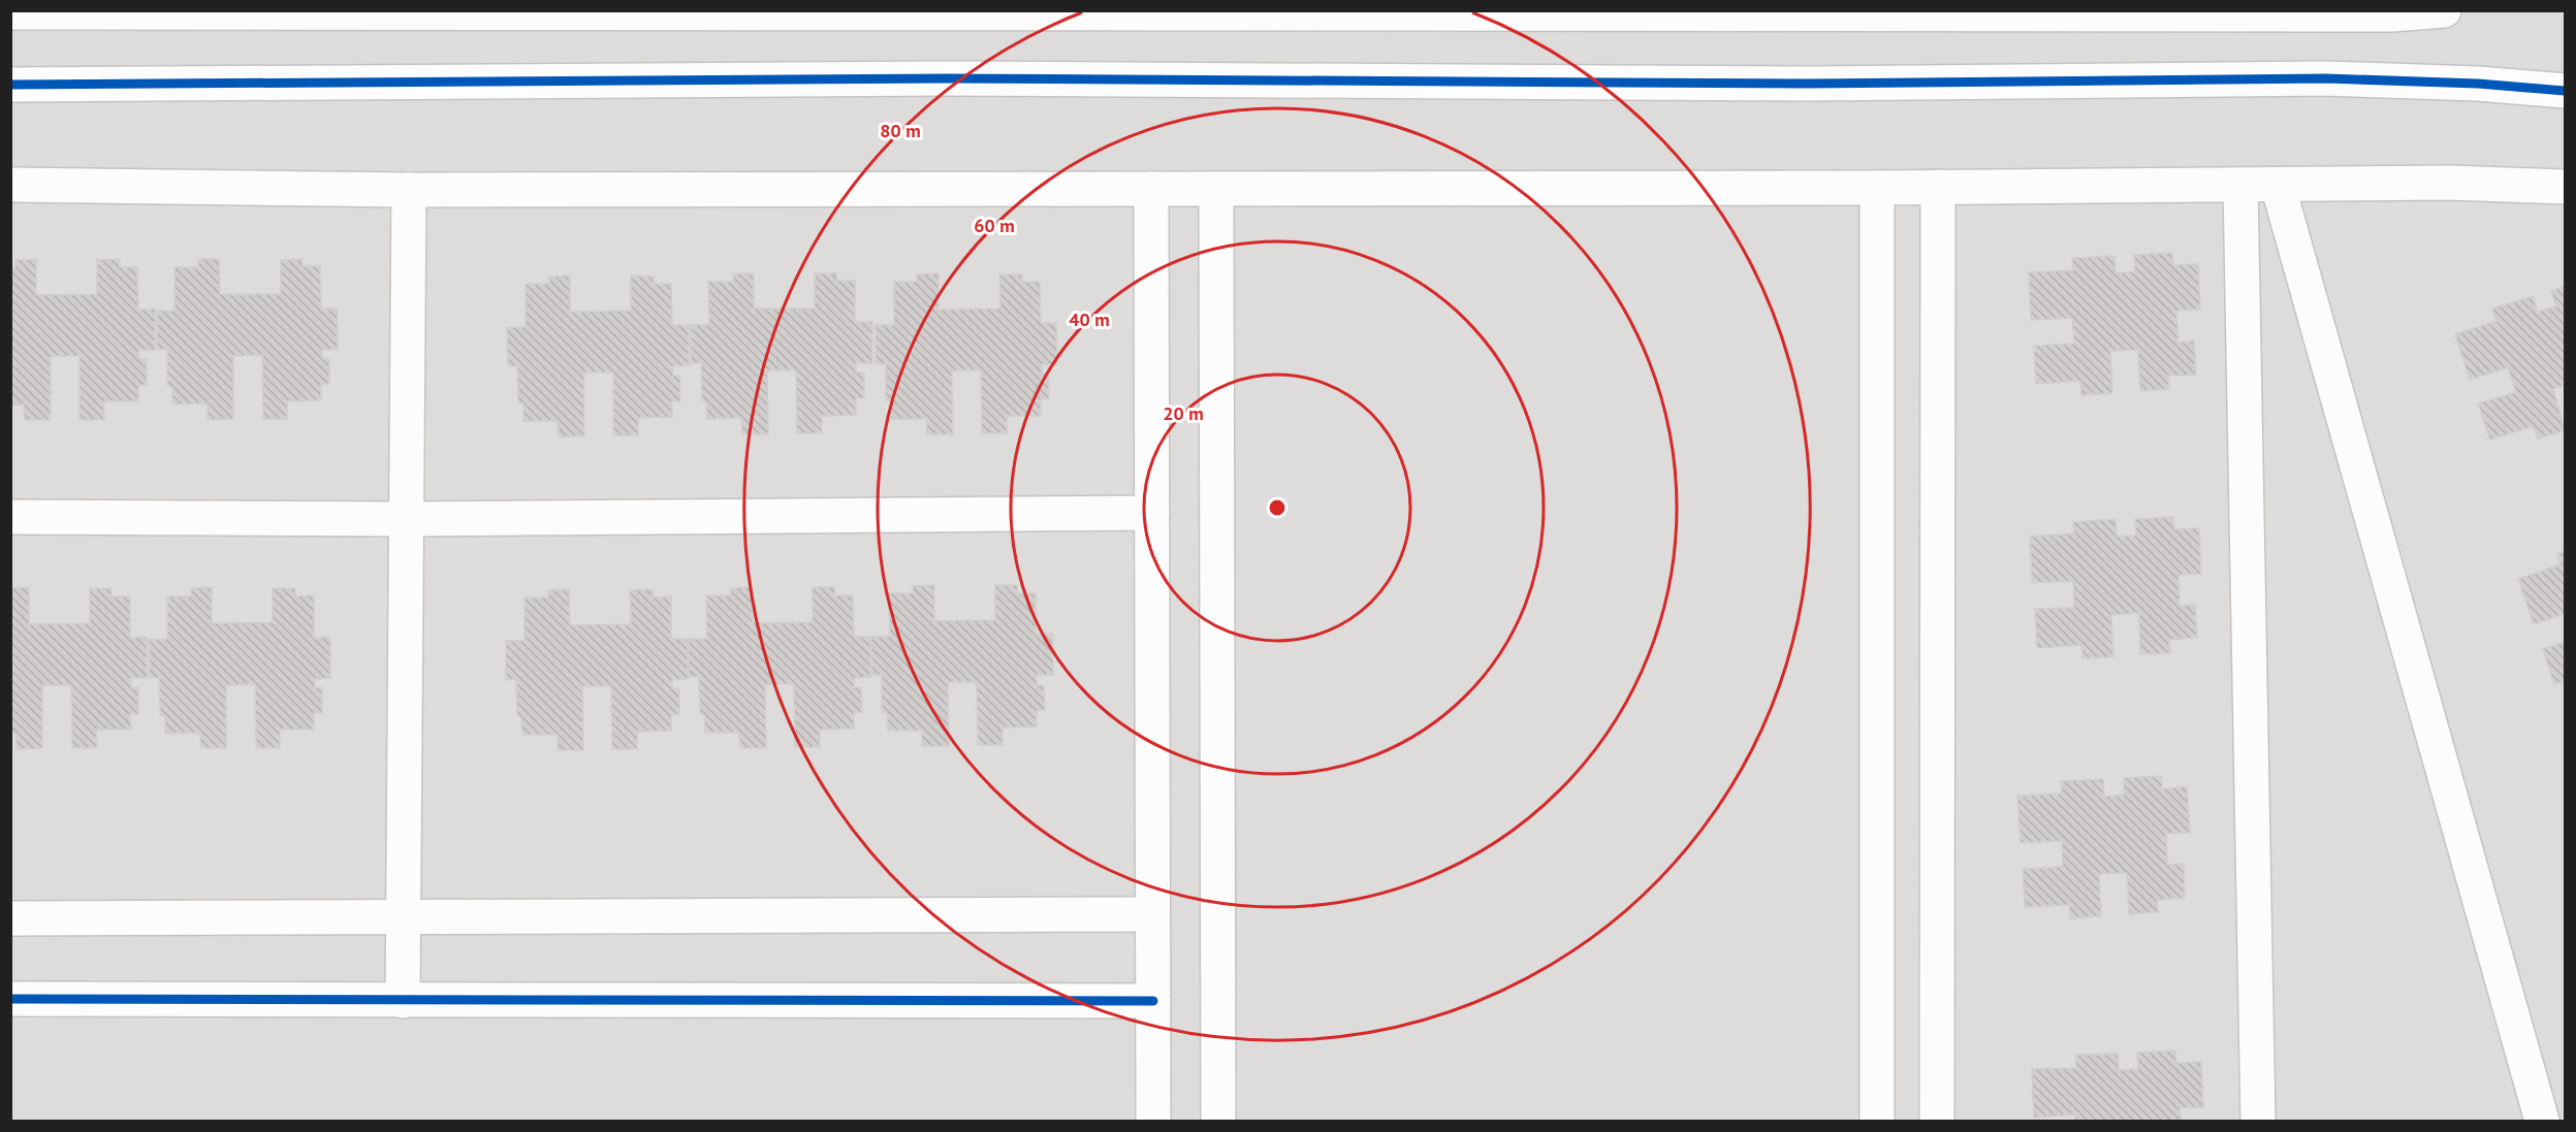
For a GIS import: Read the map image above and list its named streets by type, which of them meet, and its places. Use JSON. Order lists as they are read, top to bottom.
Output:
{
  "rings": [
    "80 m",
    "60 m",
    "40 m",
    "20 m"
  ]
}
